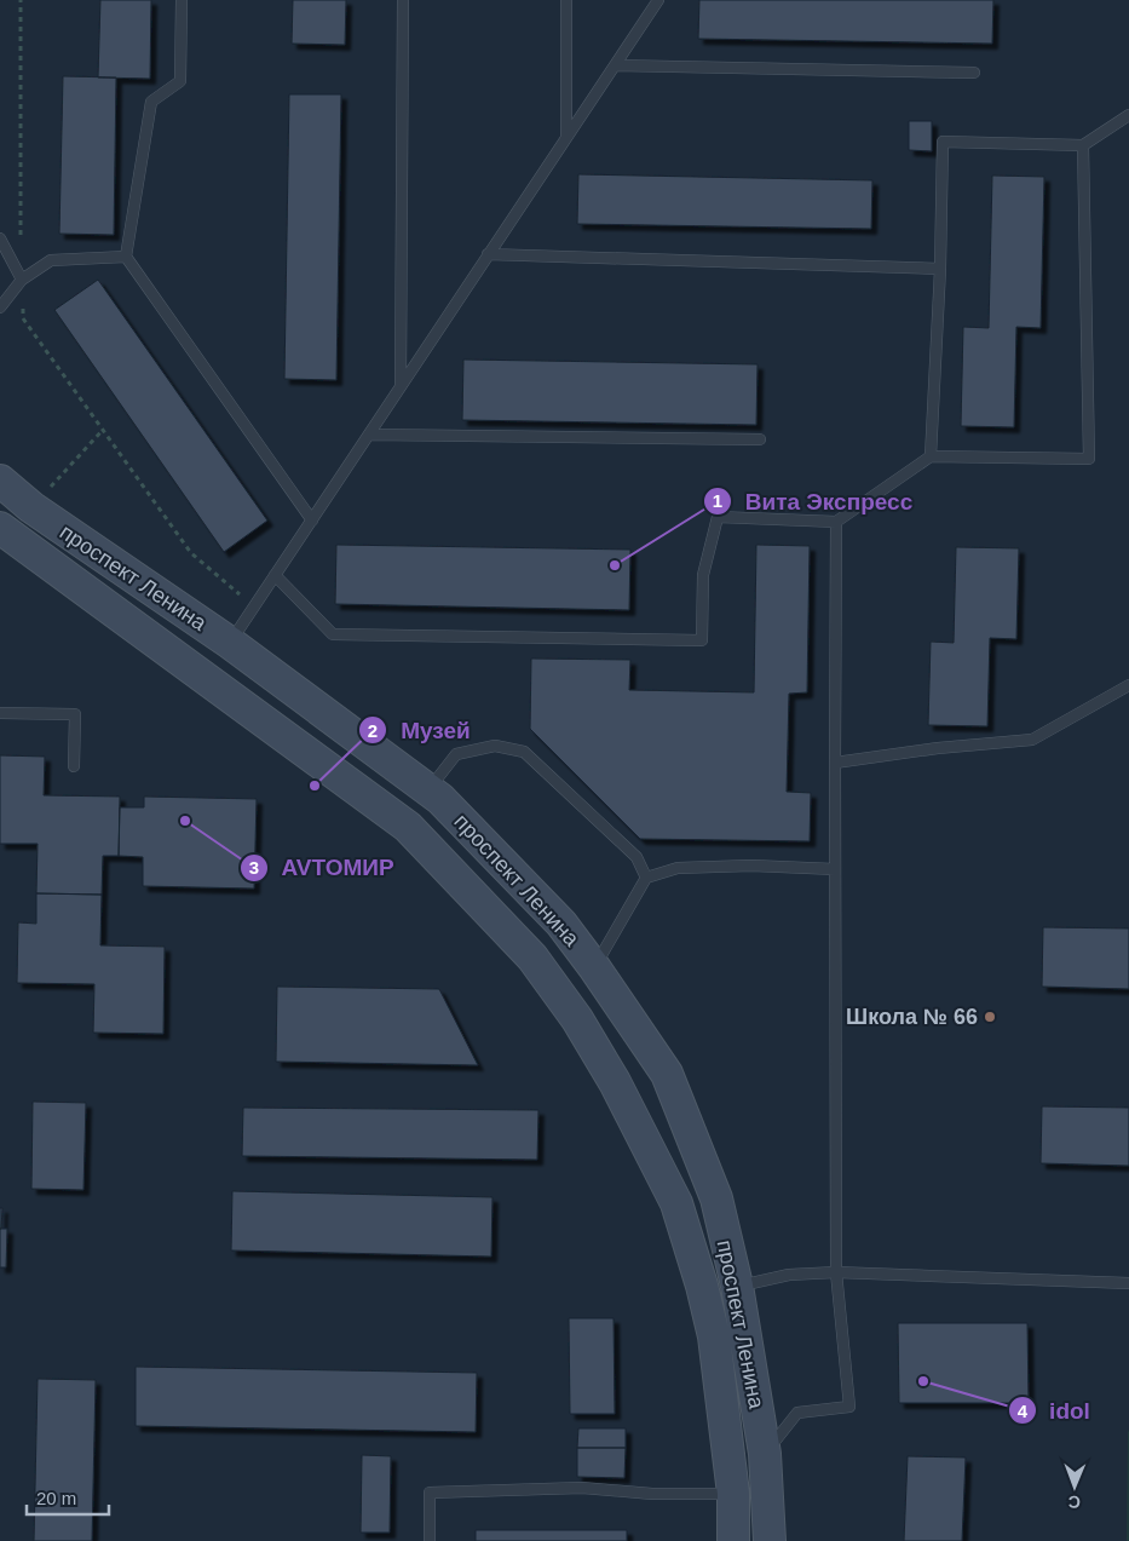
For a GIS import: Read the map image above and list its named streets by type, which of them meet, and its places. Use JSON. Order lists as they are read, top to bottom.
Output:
{
  "streets": {
    "main road": ["проспект Ленина"]
  },
  "places": [
    "Вита Экспресс",
    "Музей",
    "AVTOМИР",
    "Школа № 66",
    "idol"
  ],
  "scale_bar": "20 m",
  "north": "bottom"
}
